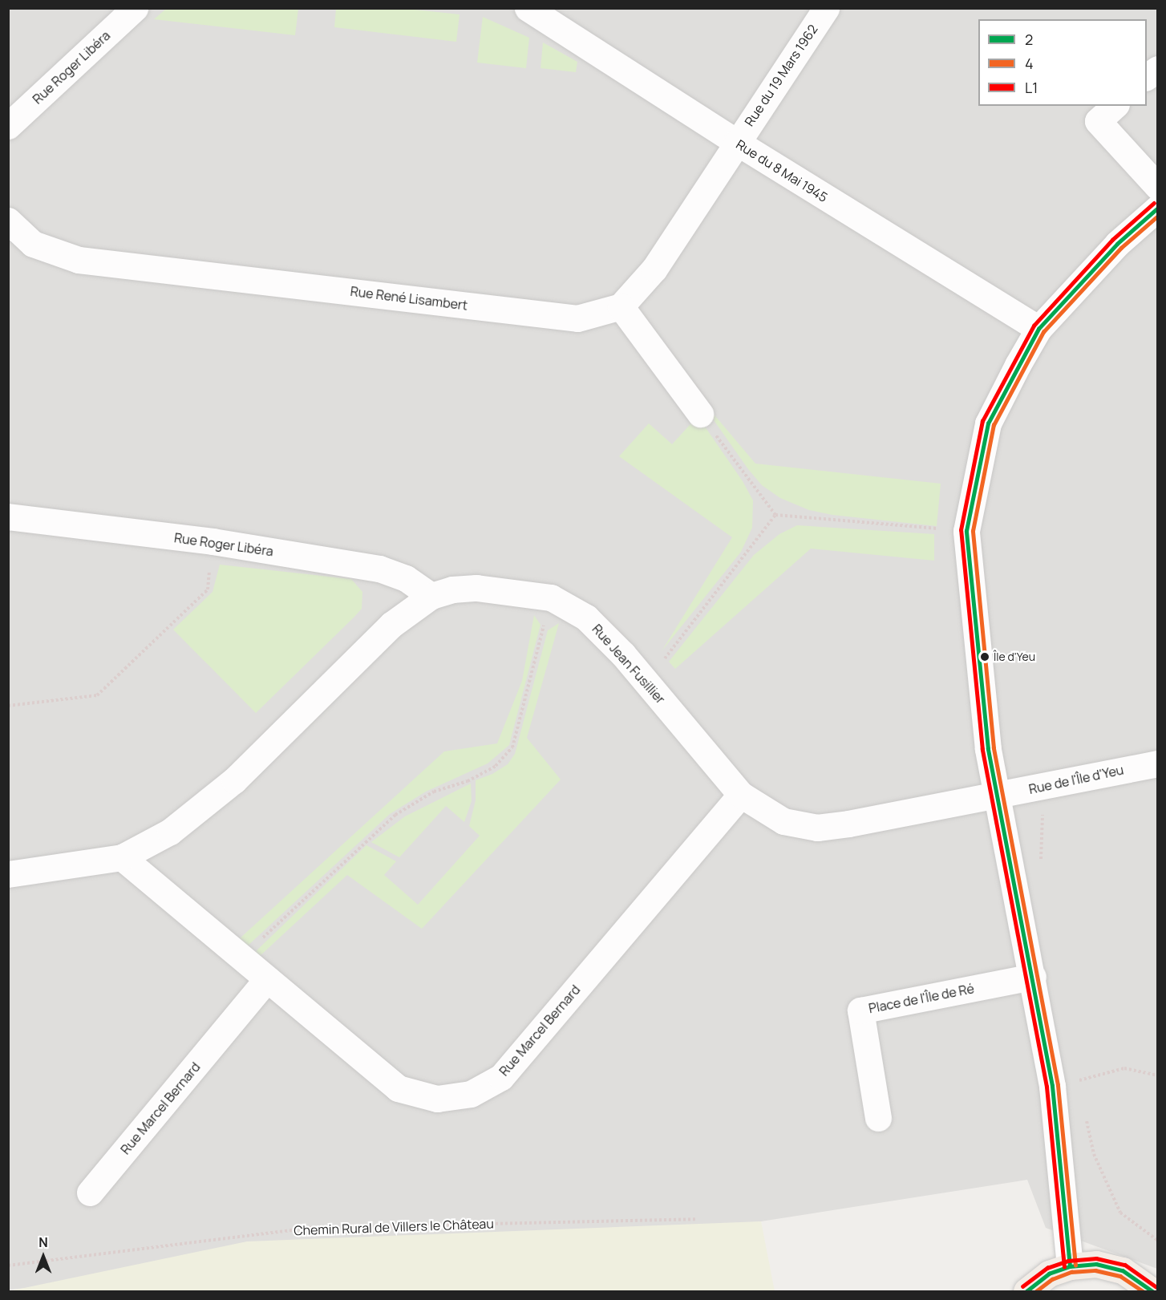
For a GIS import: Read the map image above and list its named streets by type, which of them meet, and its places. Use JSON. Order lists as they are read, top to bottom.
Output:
{
  "streets": {
    "street": [
      "Rue Roger Libéra",
      "Rue du 19 Mars 1962",
      "Rue du 8 Mai 1945",
      "Rue René Lisambert",
      "Rue Jean Fusillier",
      "Rue de l'Île d'Yeu",
      "Place de l'Île de Ré",
      "Rue Marcel Bernard"
    ],
    "path": ["Chemin Rural de Villers le Château"]
  },
  "crossings": [
    ["Rue Roger Libéra", "Rue Jean Fusillier"],
    ["Rue du 19 Mars 1962", "Rue du 8 Mai 1945"],
    ["Rue Jean Fusillier", "Rue de l'Île d'Yeu"],
    ["Rue Jean Fusillier", "Rue Marcel Bernard"]
  ],
  "places": ["Île d'Yeu"],
  "lines": ["transit line L1", "transit line 2", "transit line 4"],
  "legend": ["2", "4", "L1"],
  "north": "top"
}
